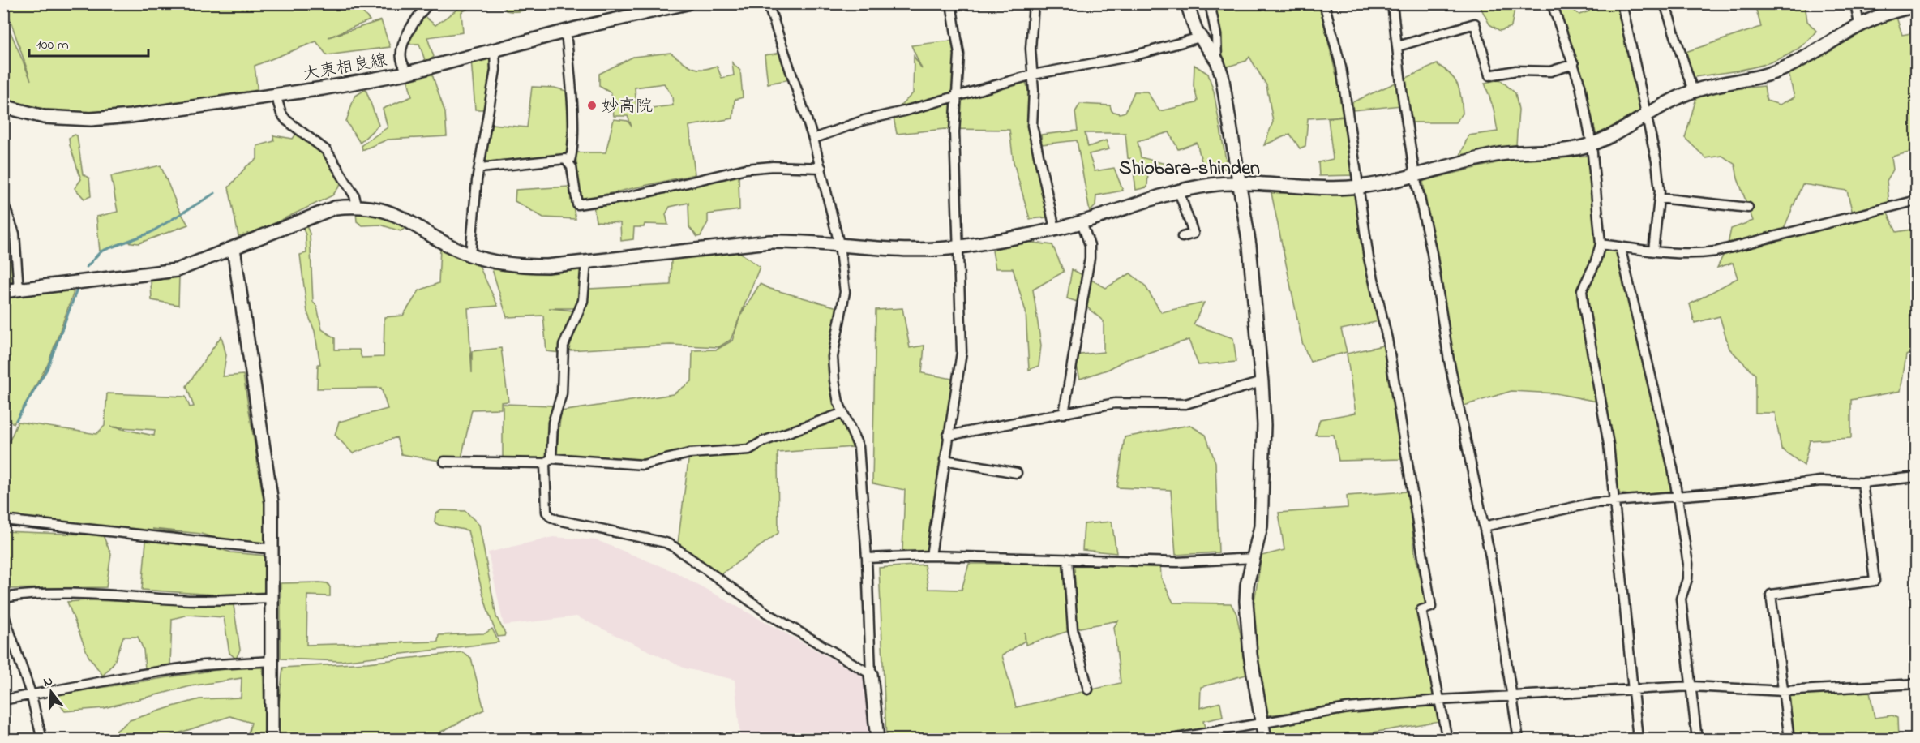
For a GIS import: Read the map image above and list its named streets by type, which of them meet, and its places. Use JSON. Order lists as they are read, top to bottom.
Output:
{
  "streets": {
    "street": ["大東相良線"]
  },
  "districts": ["Shiobara-shinden"],
  "places": ["妙高院"],
  "scale_bar": "100 m",
  "north": "top"
}
